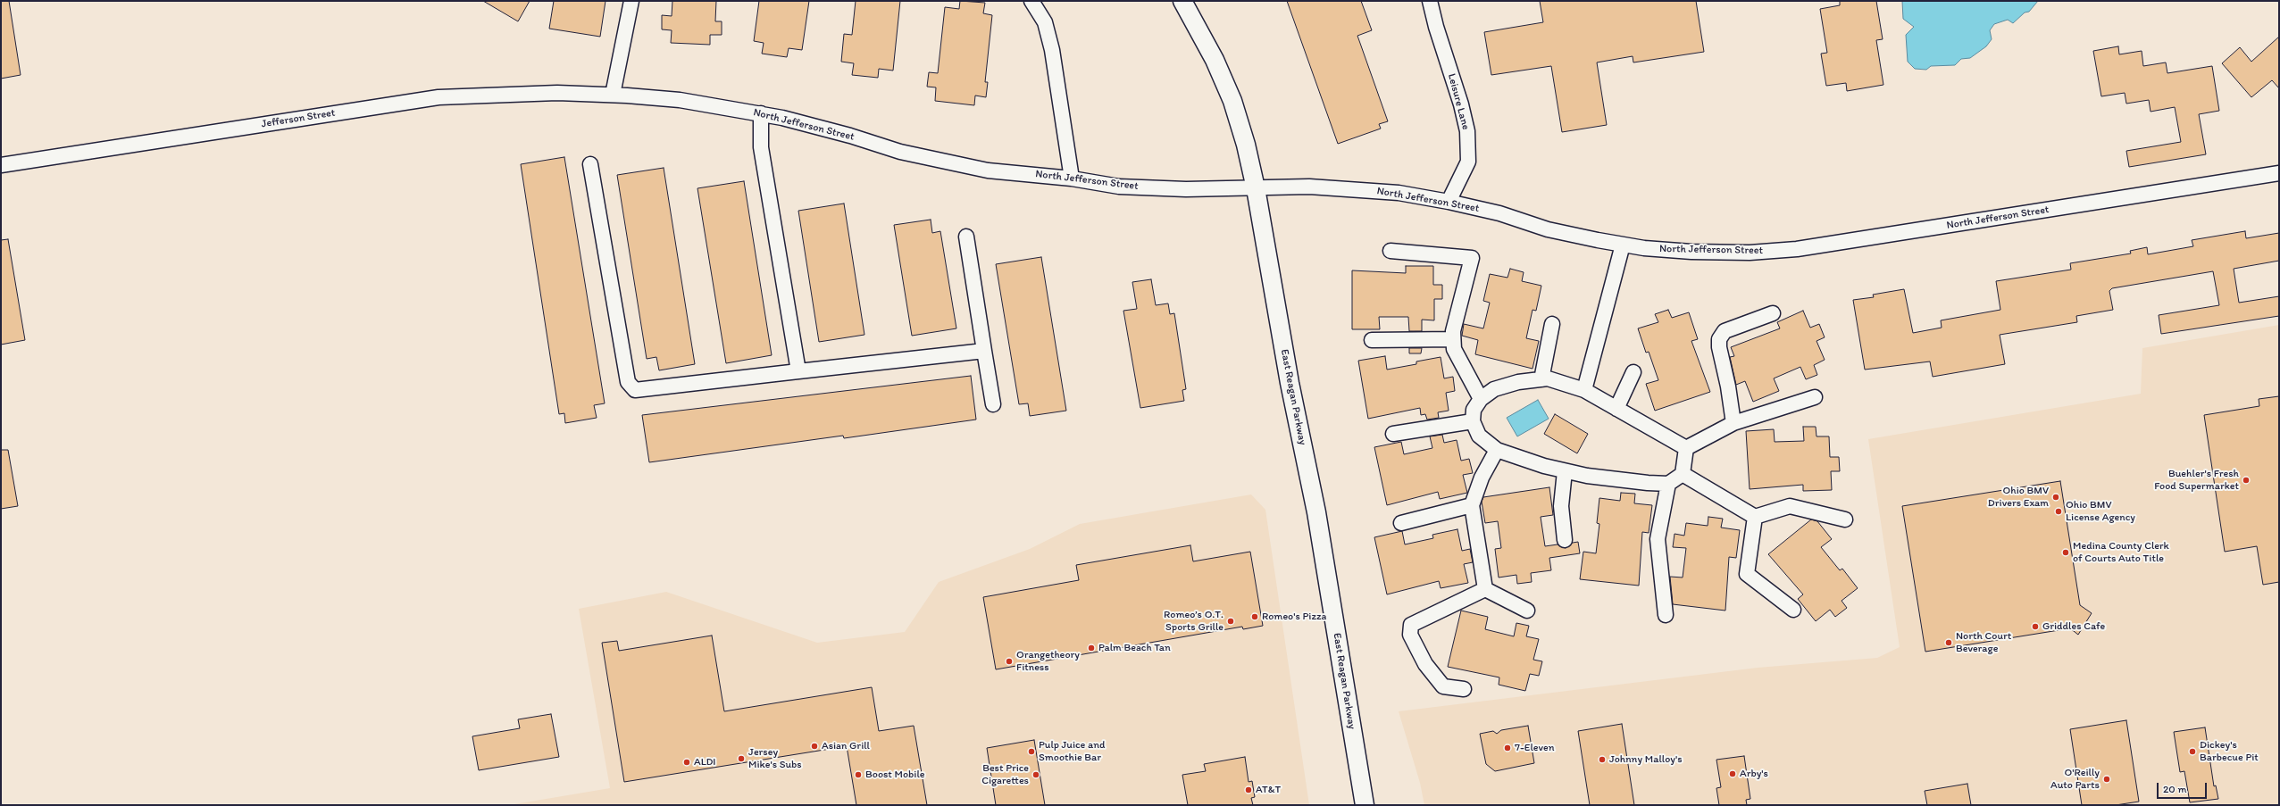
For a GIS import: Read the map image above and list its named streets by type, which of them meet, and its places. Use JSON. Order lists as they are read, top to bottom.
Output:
{
  "streets": {
    "street": [
      "Leisure Lane",
      "Jefferson Street",
      "North Jefferson Street",
      "East Reagan Parkway"
    ]
  },
  "crossings": [
    ["Leisure Lane", "North Jefferson Street"],
    ["Jefferson Street", "North Jefferson Street"],
    ["North Jefferson Street", "East Reagan Parkway"]
  ],
  "places": [
    "Buehler's Fresh Food Supermarket",
    "Ohio BMV Drivers Exam",
    "Ohio BMV License Agency",
    "Medina County Clerk of Courts Auto Title",
    "Romeo's Pizza",
    "Romeo’s O.T. Sports Grille",
    "Griddles Cafe",
    "North Court Beverage",
    "Palm Beach Tan",
    "Orangetheory Fitness",
    "Asian Grill",
    "7-Eleven",
    "Pulp Juice and Smoothie Bar",
    "Dickey's Barbecue Pit",
    "Jersey Mike's Subs",
    "Johnny Malloy's",
    "ALDI",
    "Arby's",
    "Boost Mobile",
    "Best Price Cigarettes",
    "O'Reilly Auto Parts",
    "AT&T"
  ],
  "scale_bar": "20 m"
}
